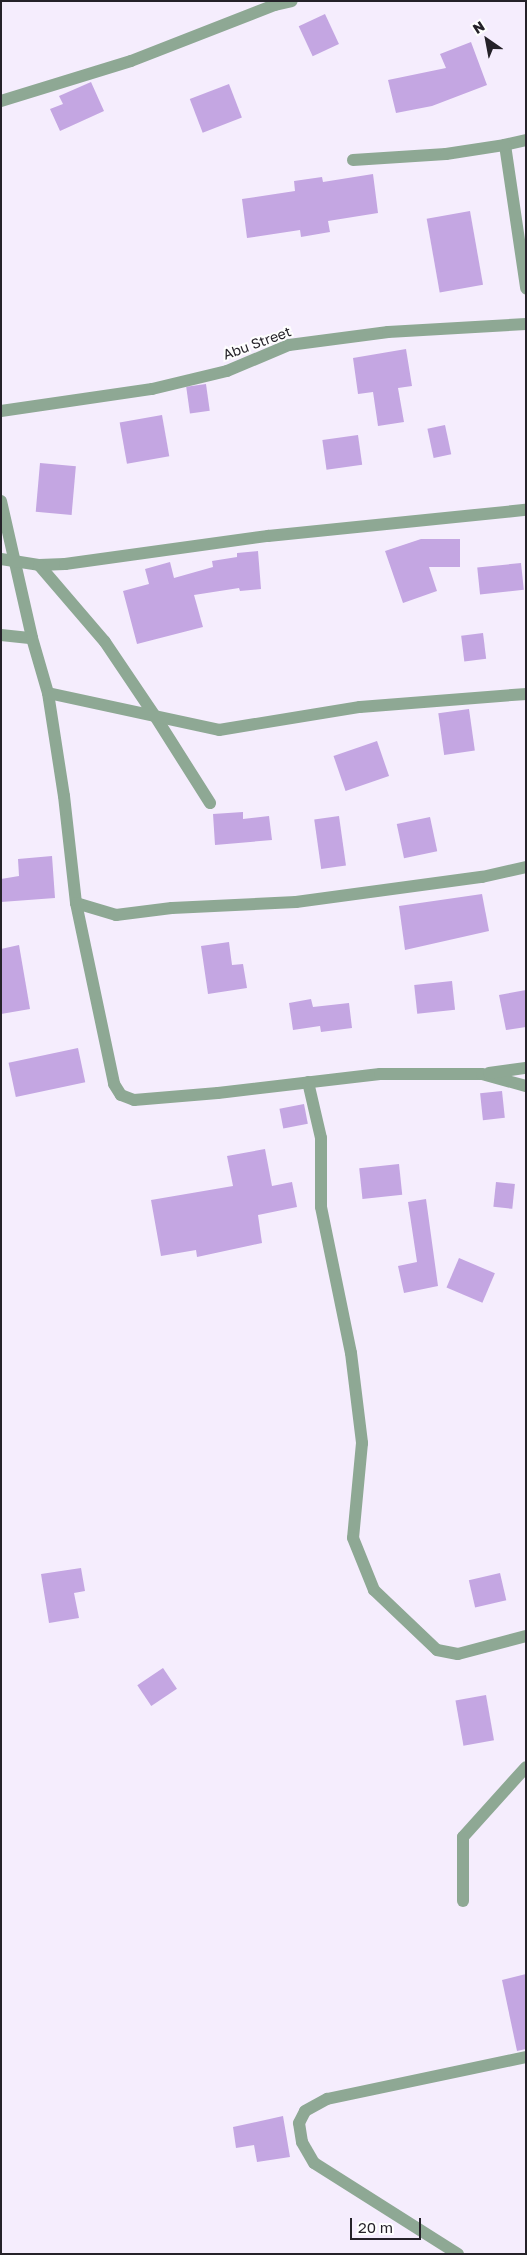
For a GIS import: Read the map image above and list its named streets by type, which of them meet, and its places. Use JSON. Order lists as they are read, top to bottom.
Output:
{
  "streets": {
    "street": ["Abu Street"]
  },
  "scale_bar": "20 m",
  "north": "top left"
}
